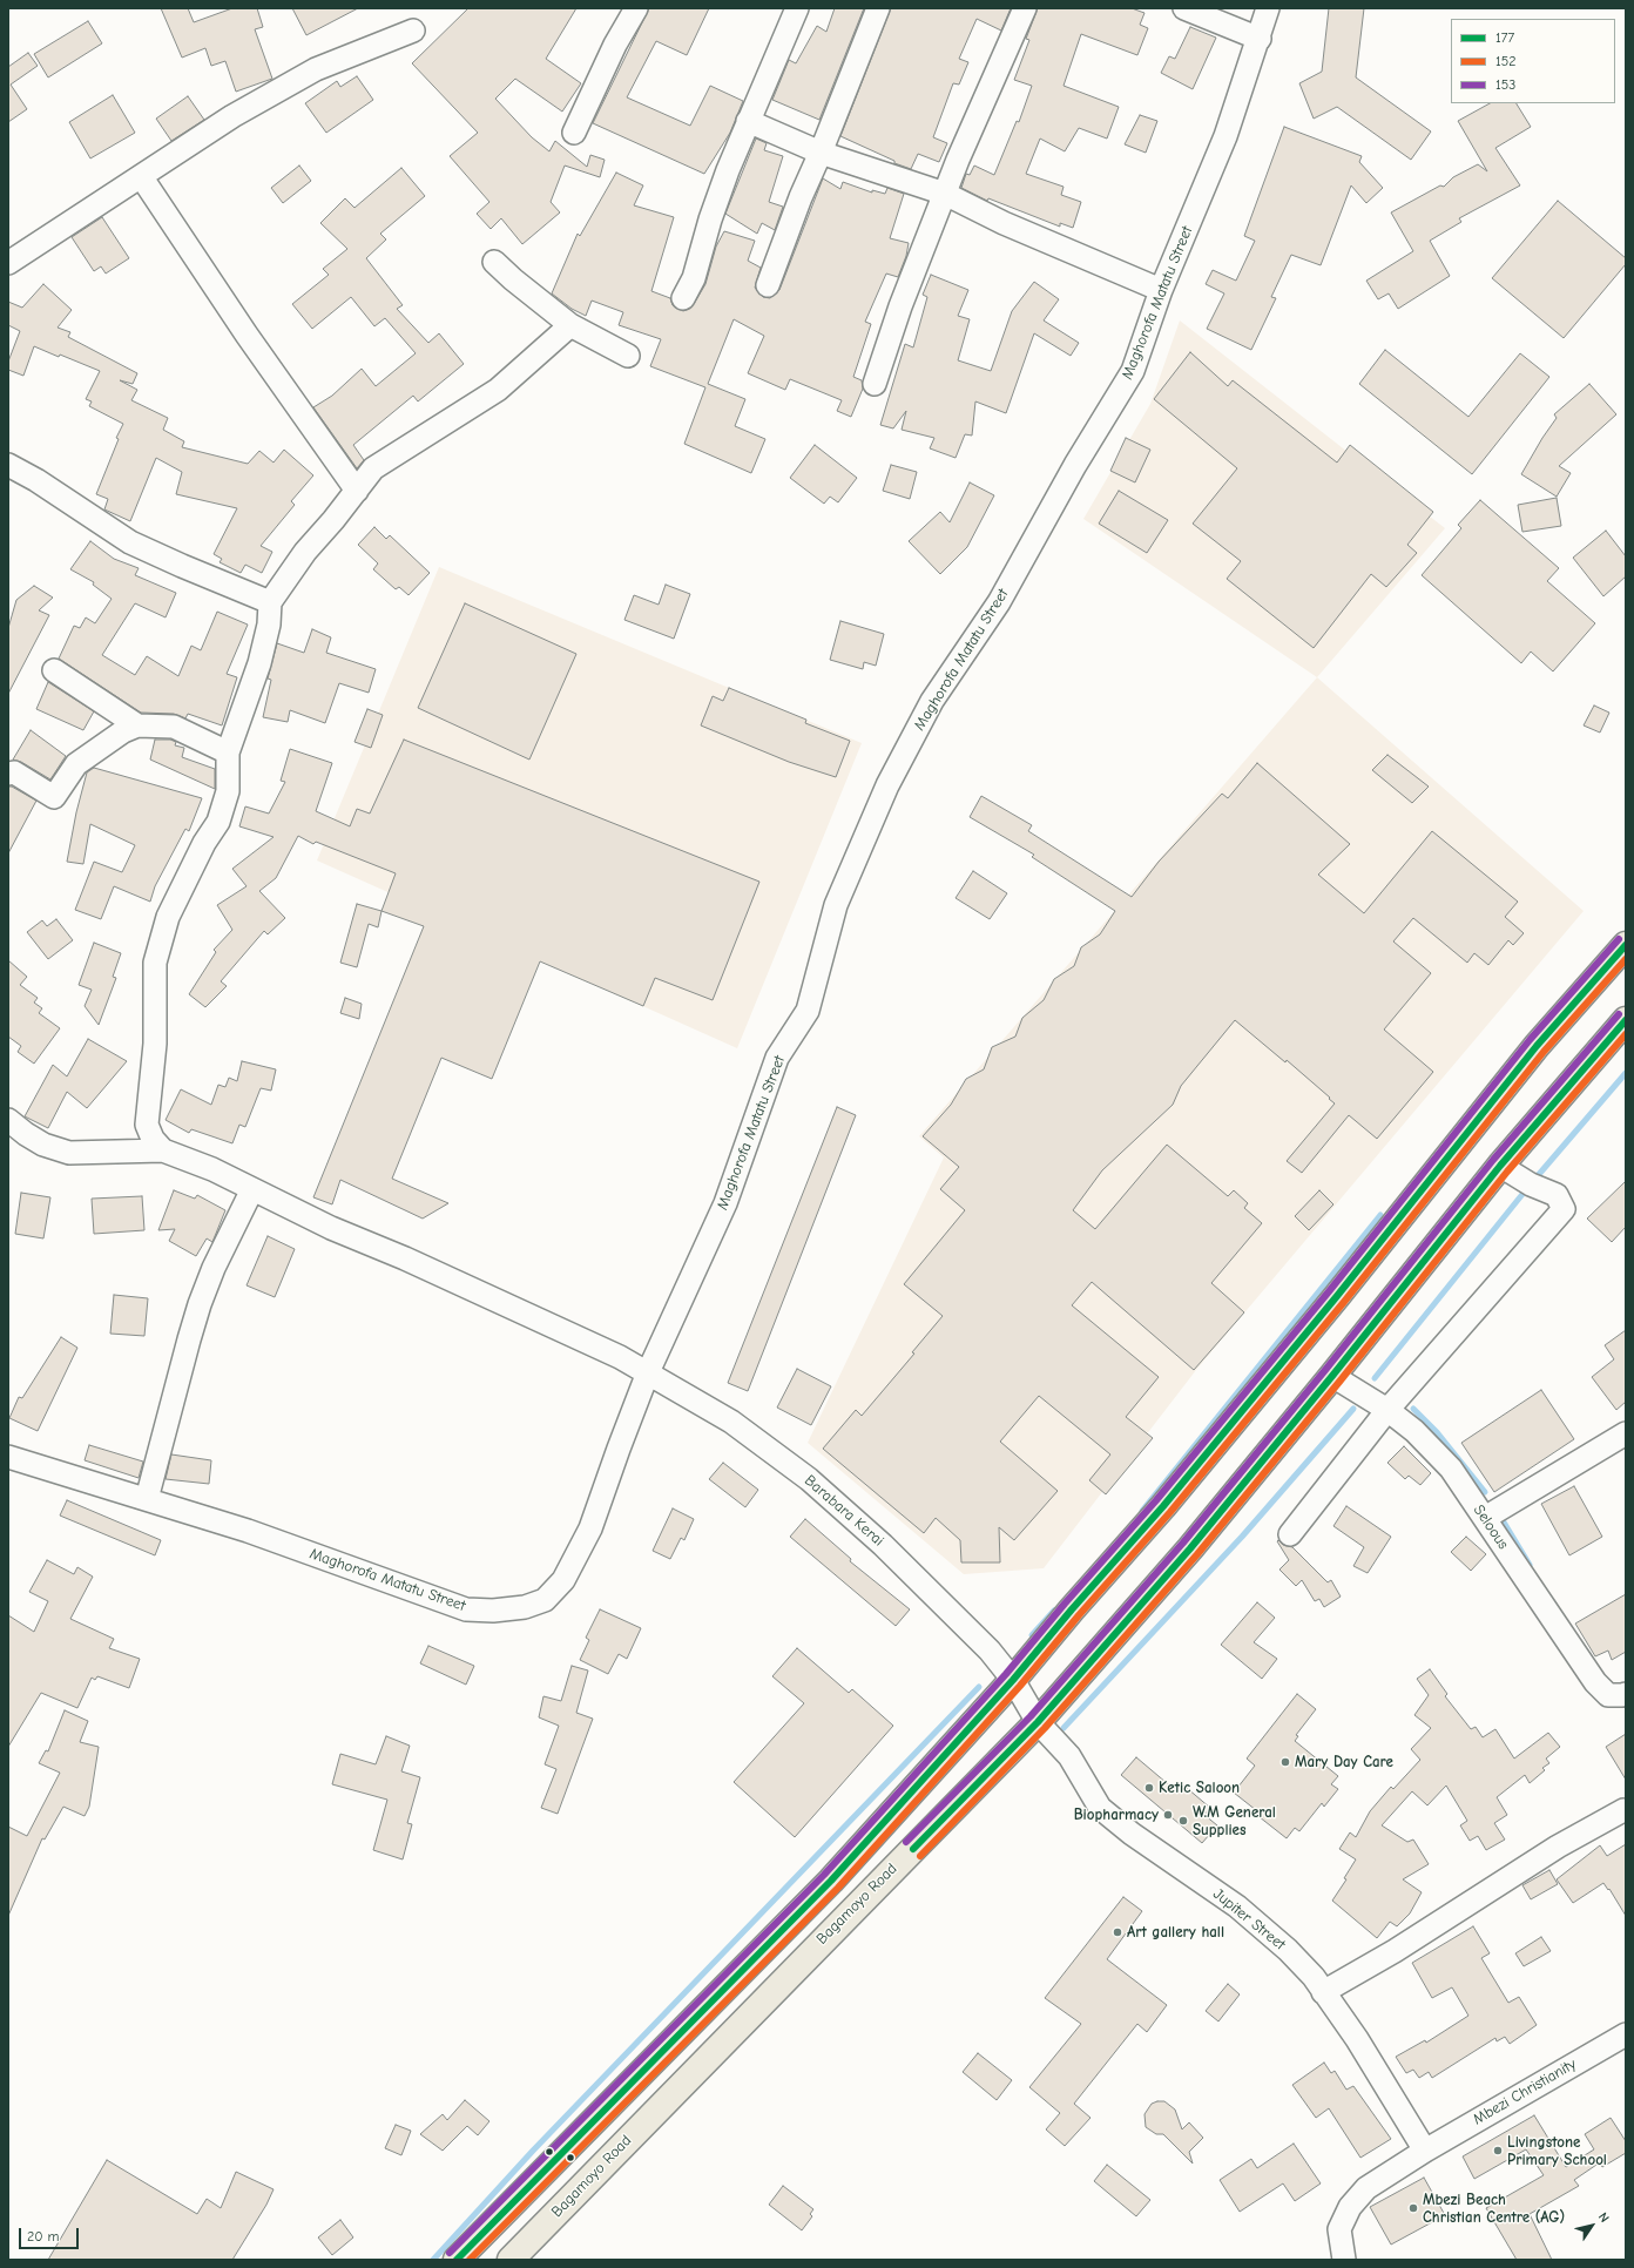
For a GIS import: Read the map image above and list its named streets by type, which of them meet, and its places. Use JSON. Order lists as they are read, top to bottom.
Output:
{
  "streets": {
    "highway": ["Bagamoyo Road"],
    "street": [
      "Maghorofa Matatu Street",
      "Barabara Kerai",
      "Seloous",
      "Jupiter Street",
      "Mbezi Christianity"
    ]
  },
  "crossings": [
    ["Maghorofa Matatu Street", "Barabara Kerai"],
    ["Barabara Kerai", "Bagamoyo Road"],
    ["Barabara Kerai", "Jupiter Street"],
    ["Seloous", "Bagamoyo Road"],
    ["Bagamoyo Road", "Jupiter Street"],
    ["Jupiter Street", "Mbezi Christianity"]
  ],
  "places": [
    "Mary Day Care",
    "Ketic Saloon",
    "Biopharmacy",
    "W.M General Supplies",
    "Art gallery hall",
    "Livingstone Primary School",
    "Mbezi Beach Christian Centre (AG)"
  ],
  "lines": ["transit line 153", "transit line 177", "transit line 152"],
  "legend": ["177", "152", "153"],
  "scale_bar": "20 m",
  "north": "top right"
}
